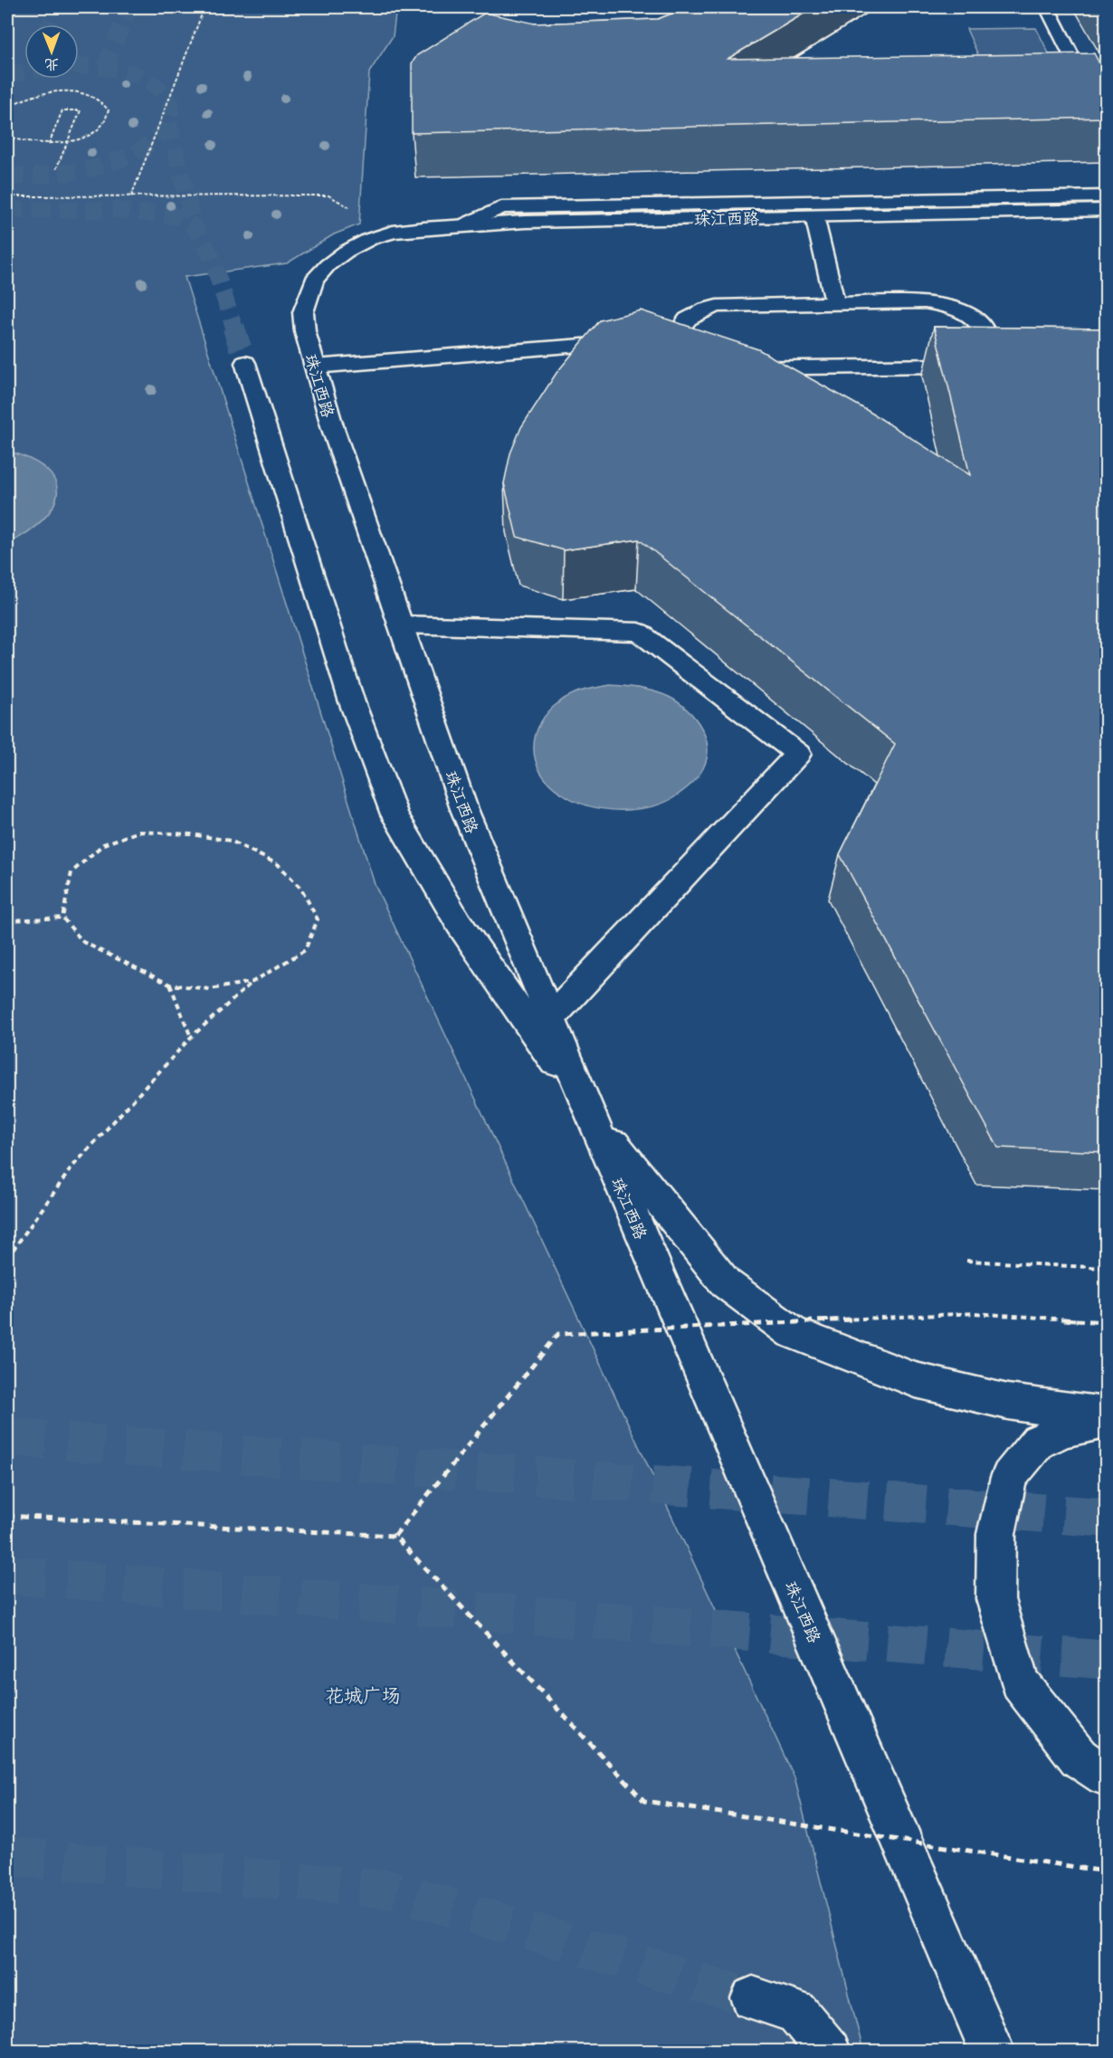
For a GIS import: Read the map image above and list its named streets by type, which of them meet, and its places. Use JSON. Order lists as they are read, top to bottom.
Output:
{
  "streets": {
    "main road": ["珠江西路"]
  },
  "parks": ["花城广场"],
  "north": "bottom"
}
